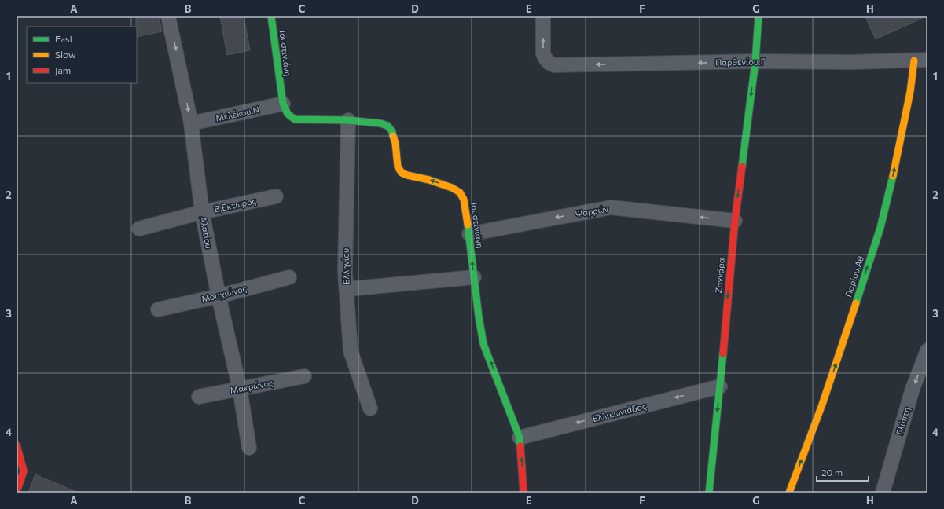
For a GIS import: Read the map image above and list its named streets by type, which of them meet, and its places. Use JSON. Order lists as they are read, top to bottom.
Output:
{
  "streets": {
    "street": [
      "Ιουστινιάνη",
      "Παρθενίου.Γ",
      "Μελέκου.Ν",
      "Β,Εκτωρος",
      "Ψαρρών",
      "Αλατίου",
      "Ελληνίου",
      "Ζαννάρα",
      "Παρίου.Αθ",
      "Μοσχιώνος",
      "Μακρώνος",
      "Ελλικωνιάδος",
      "Γλύπτη"
    ]
  },
  "crossings": [
    ["Ιουστινιάνη", "Μελέκου.Ν"],
    ["Ιουστινιάνη", "Ψαρρών"],
    ["Ιουστινιάνη", "Ελληνίου"],
    ["Ιουστινιάνη", "Ελλικωνιάδος"],
    ["Παρθενίου.Γ", "Ζαννάρα"],
    ["Παρθενίου.Γ", "Παρίου.Αθ"],
    ["Μελέκου.Ν", "Αλατίου"],
    ["Β,Εκτωρος", "Αλατίου"],
    ["Ψαρρών", "Ζαννάρα"],
    ["Αλατίου", "Μοσχιώνος"],
    ["Αλατίου", "Μακρώνος"],
    ["Ζαννάρα", "Ελλικωνιάδος"]
  ],
  "one_way": [
    "Ιουστινιάνη",
    "Παρθενίου.Γ",
    "Ψαρρών",
    "Ζαννάρα",
    "Παρίου.Αθ",
    "Ελλικωνιάδος",
    "Γλύπτη"
  ],
  "legend": ["Fast", "Slow", "Jam"],
  "scale_bar": "20 m",
  "grid": {
    "columns": [
      "A",
      "B",
      "C",
      "D",
      "E",
      "F",
      "G",
      "H"
    ],
    "rows": [
      "1",
      "2",
      "3",
      "4"
    ]
  }
}
